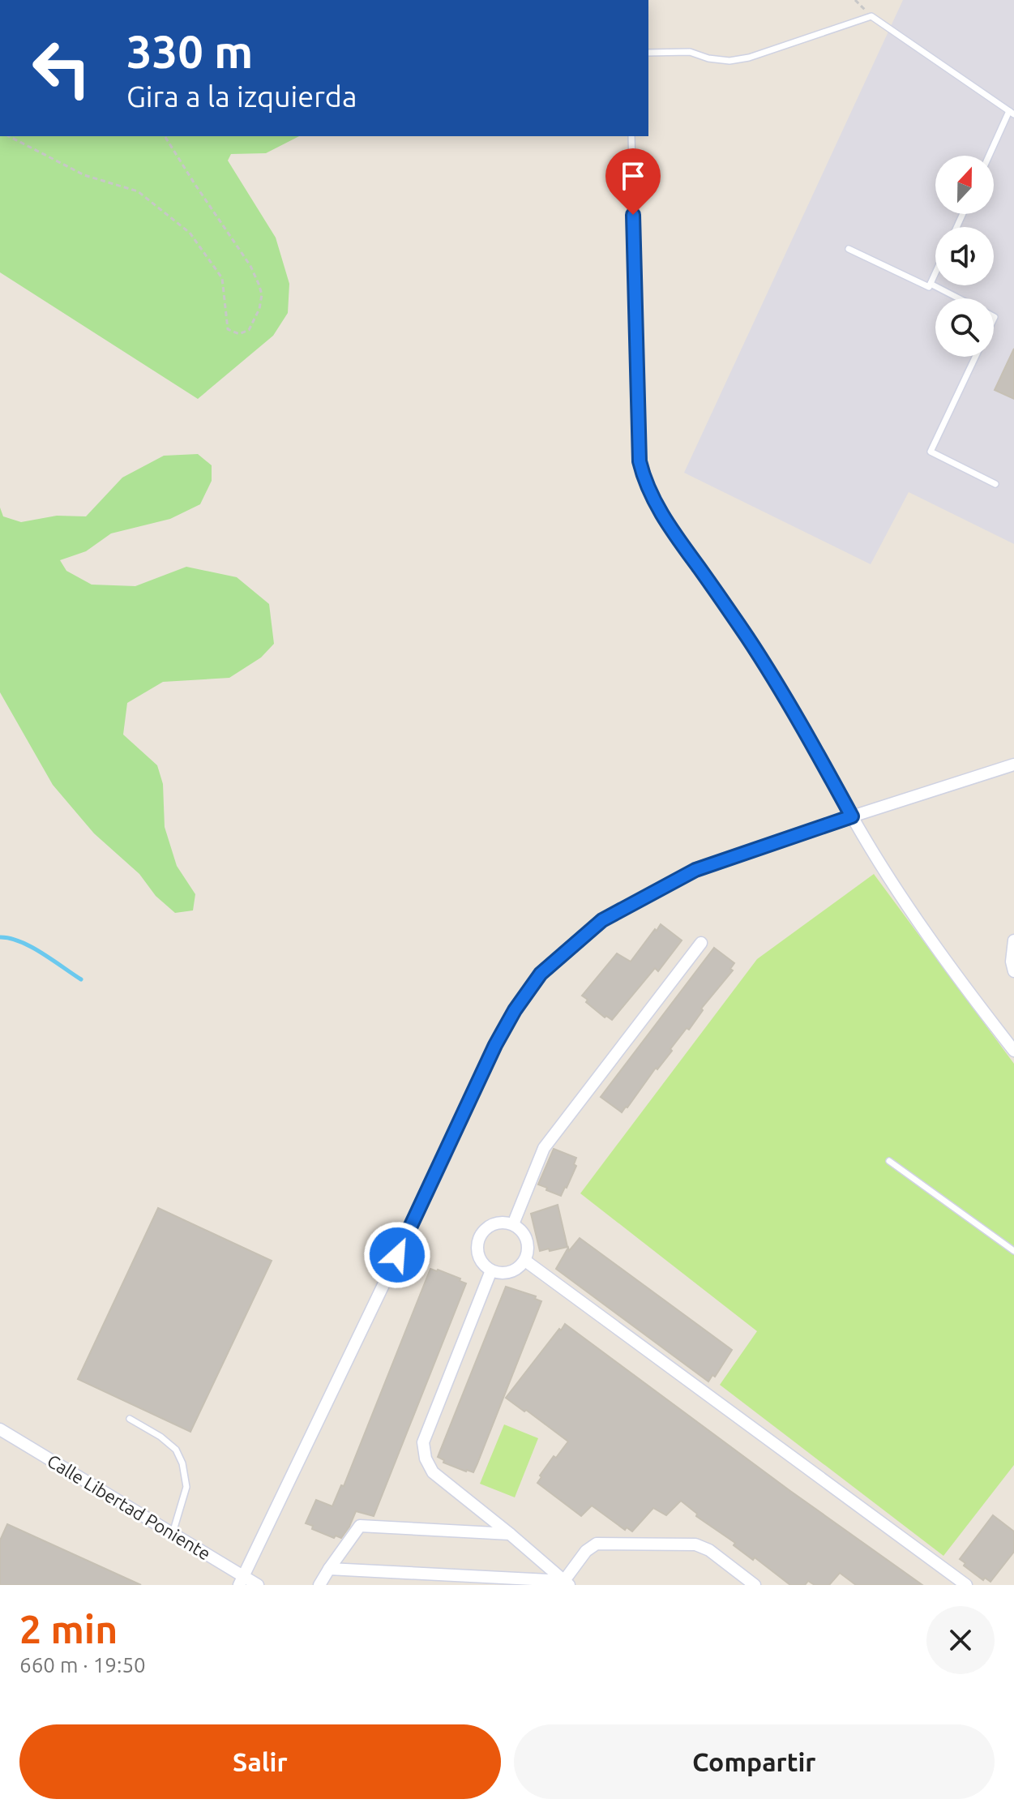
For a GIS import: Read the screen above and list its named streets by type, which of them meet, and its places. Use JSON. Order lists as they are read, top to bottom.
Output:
{
  "streets": {
    "street": ["Calle Libertad Poniente"]
  },
  "north": "top",
  "page": {
    "turn": ["330 m", "Gira a la izquierda"],
    "heading": ["2 min", "660 m · 19:50"],
    "buttons": ["Salir", "Compartir"]
  }
}
